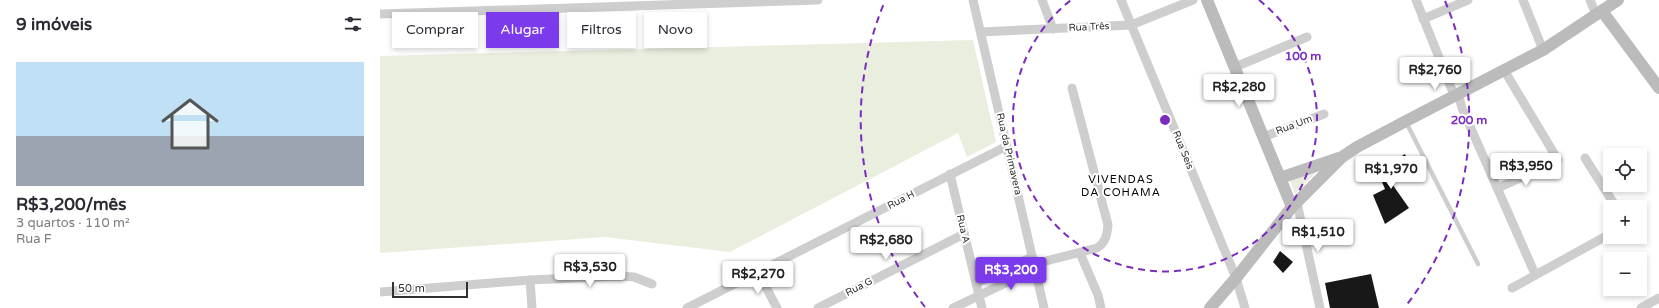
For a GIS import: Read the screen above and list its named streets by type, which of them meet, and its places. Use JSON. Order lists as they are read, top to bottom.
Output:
{
  "streets": {
    "street": [
      "Rua Três",
      "Rua Um",
      "Rua Seis",
      "Rua da Primavera",
      "Rua H",
      "Rua A",
      "Rua G"
    ]
  },
  "crossings": [
    ["Rua Três", "Rua Seis"],
    ["Rua Três", "Rua da Primavera"],
    ["Rua da Primavera", "Rua H"],
    ["Rua H", "Rua A"],
    ["Rua A", "Rua G"]
  ],
  "districts": ["VIVENDAS DA COHAMA"],
  "scale_bar": "50 m",
  "page": {
    "heading": "9 imóveis",
    "chip": [
      "Comprar",
      "Alugar",
      "Filtros",
      "Novo"
    ],
    "list": [
      {
        "name": "R$3,200/mês",
        "note": "3 quartos · 110 m² · Rua F"
      }
    ],
    "price": [
      "R$2,760",
      "R$2,280",
      "R$3,950",
      "R$1,970",
      "R$1,510",
      "R$2,680",
      "R$3,530",
      "R$3,200",
      "R$2,270"
    ],
    "map_buttons": ["+", "−"],
    "scale": "50 m"
  },
  "rings": ["100 m", "200 m"]
}
